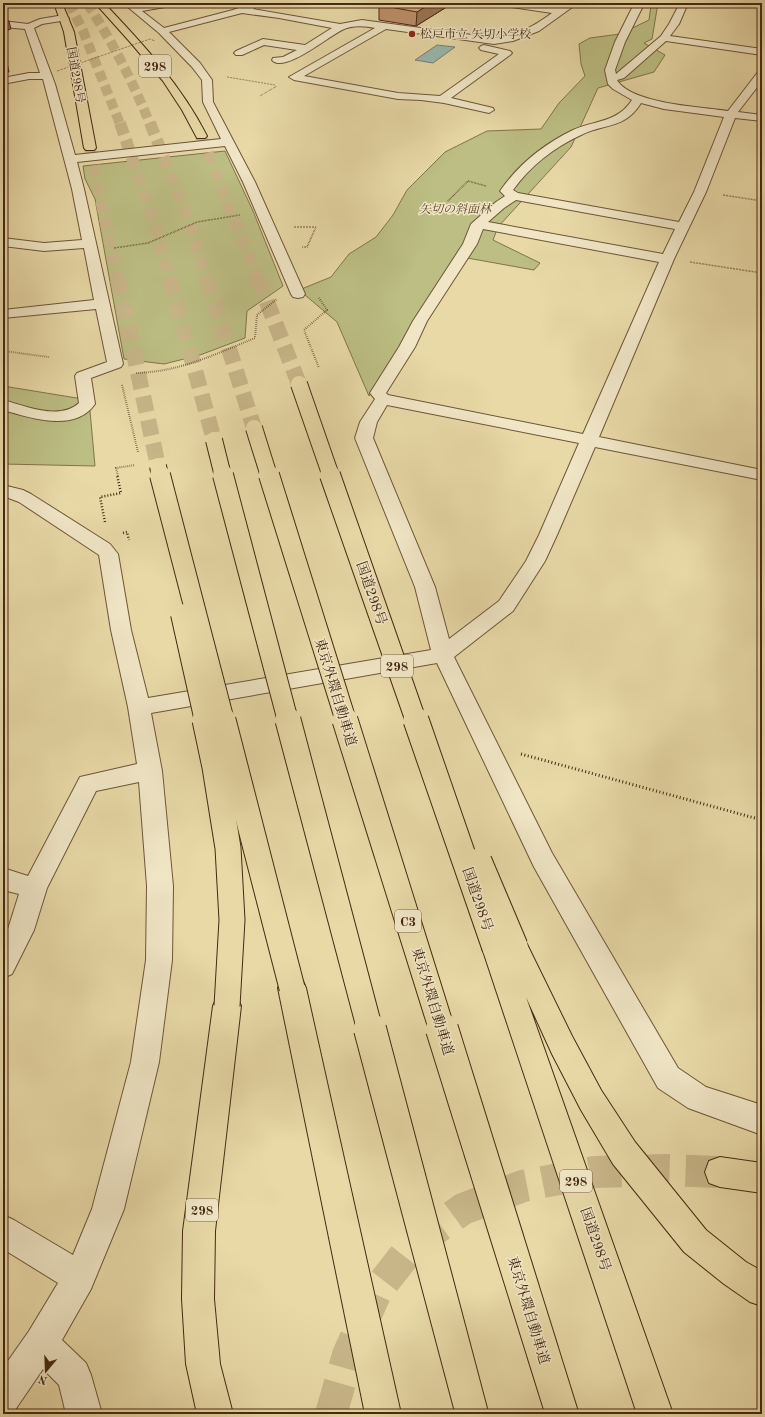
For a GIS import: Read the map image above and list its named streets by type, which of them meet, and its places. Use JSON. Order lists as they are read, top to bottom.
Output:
{
  "streets": {
    "highway": [
      "298",
      "国道298号",
      "東京外環自動車道",
      "C3"
    ]
  },
  "crossings": [
    ["298", "国道298号"]
  ],
  "parks": ["矢切の斜面林"],
  "places": ["松戸市立 矢切小学校"],
  "north": "bottom"
}
